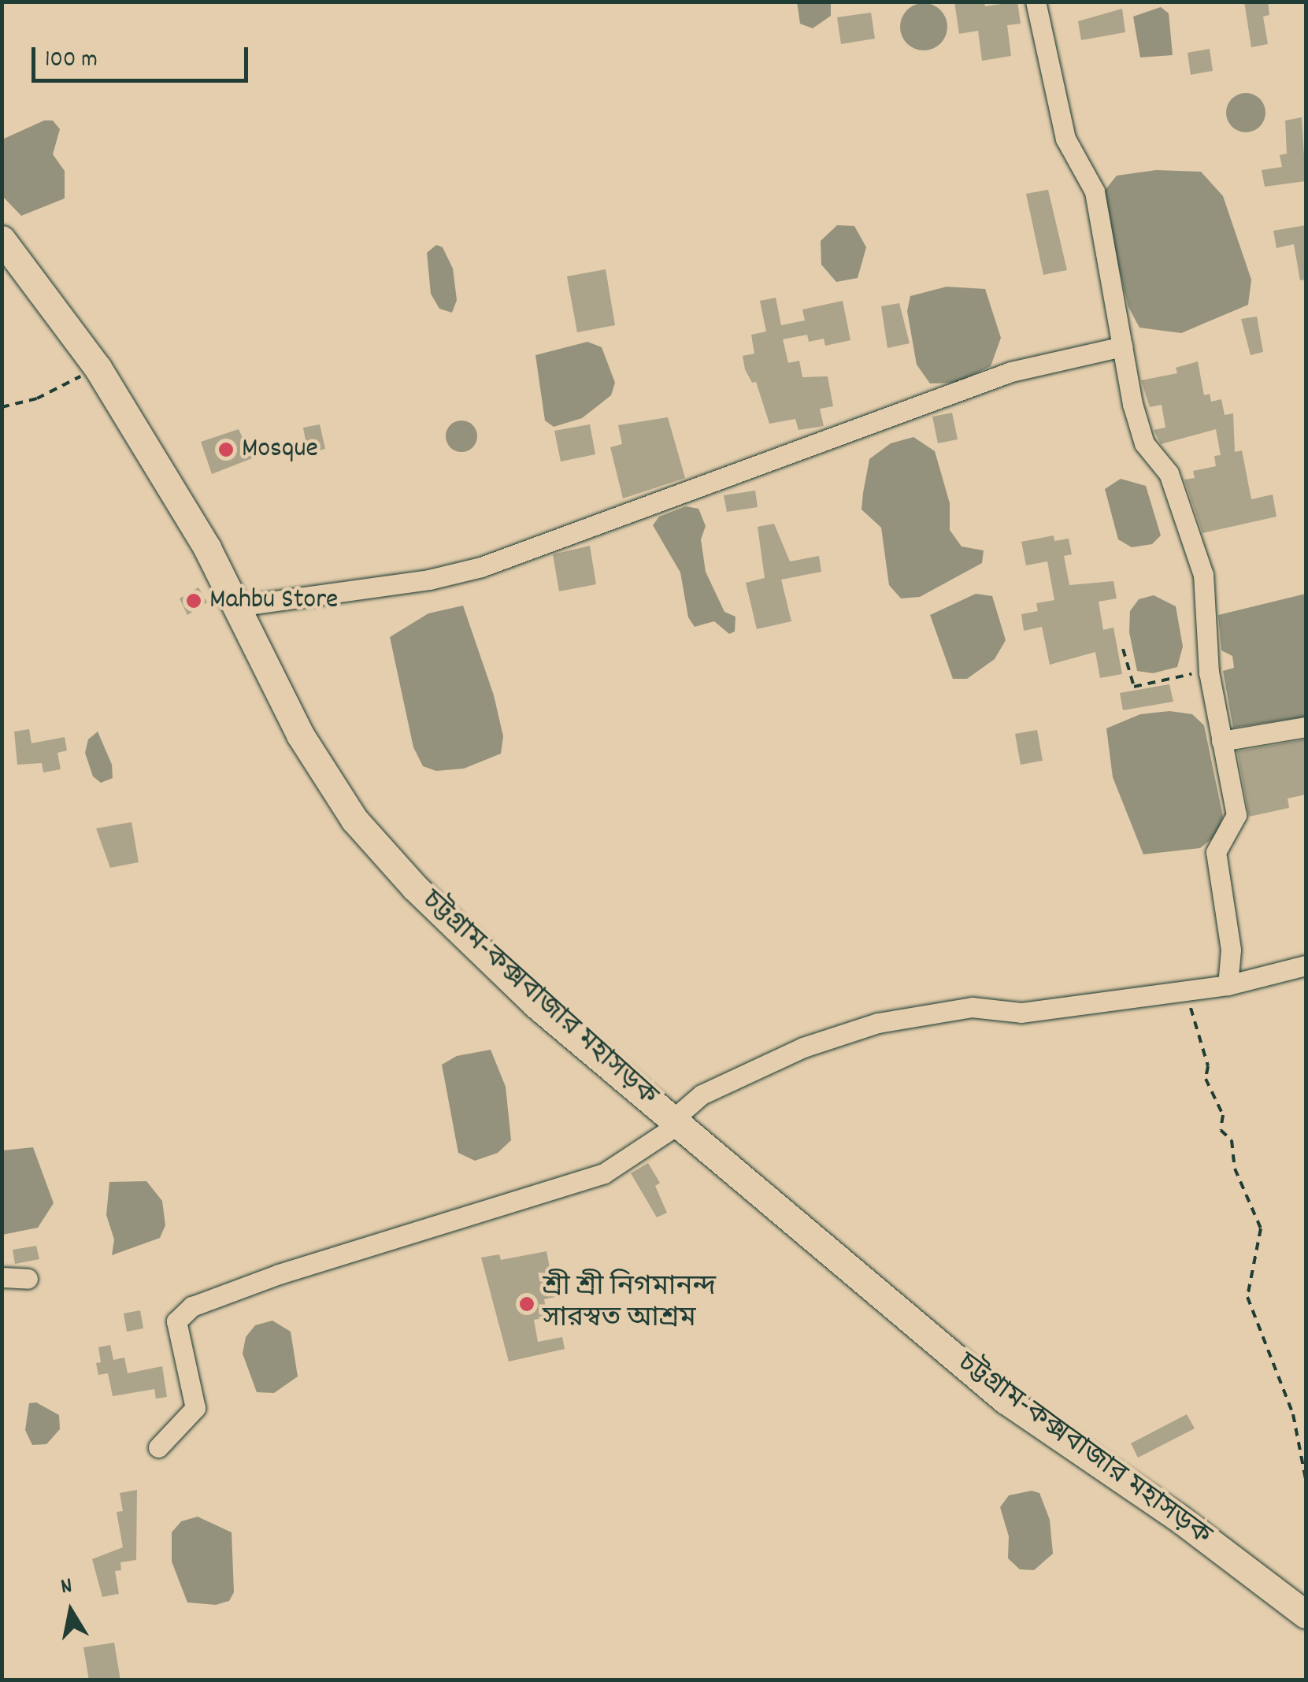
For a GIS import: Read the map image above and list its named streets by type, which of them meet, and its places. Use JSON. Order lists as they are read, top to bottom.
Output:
{
  "streets": {
    "highway": ["চট্টগ্রাম-কক্সবাজার মহাসড়ক"]
  },
  "places": ["Mosque", "Mahbu Store", "শ্রী শ্রী নিগমানন্দ সারস্বত আশ্রম"],
  "scale_bar": "100 m",
  "north": "top"
}
